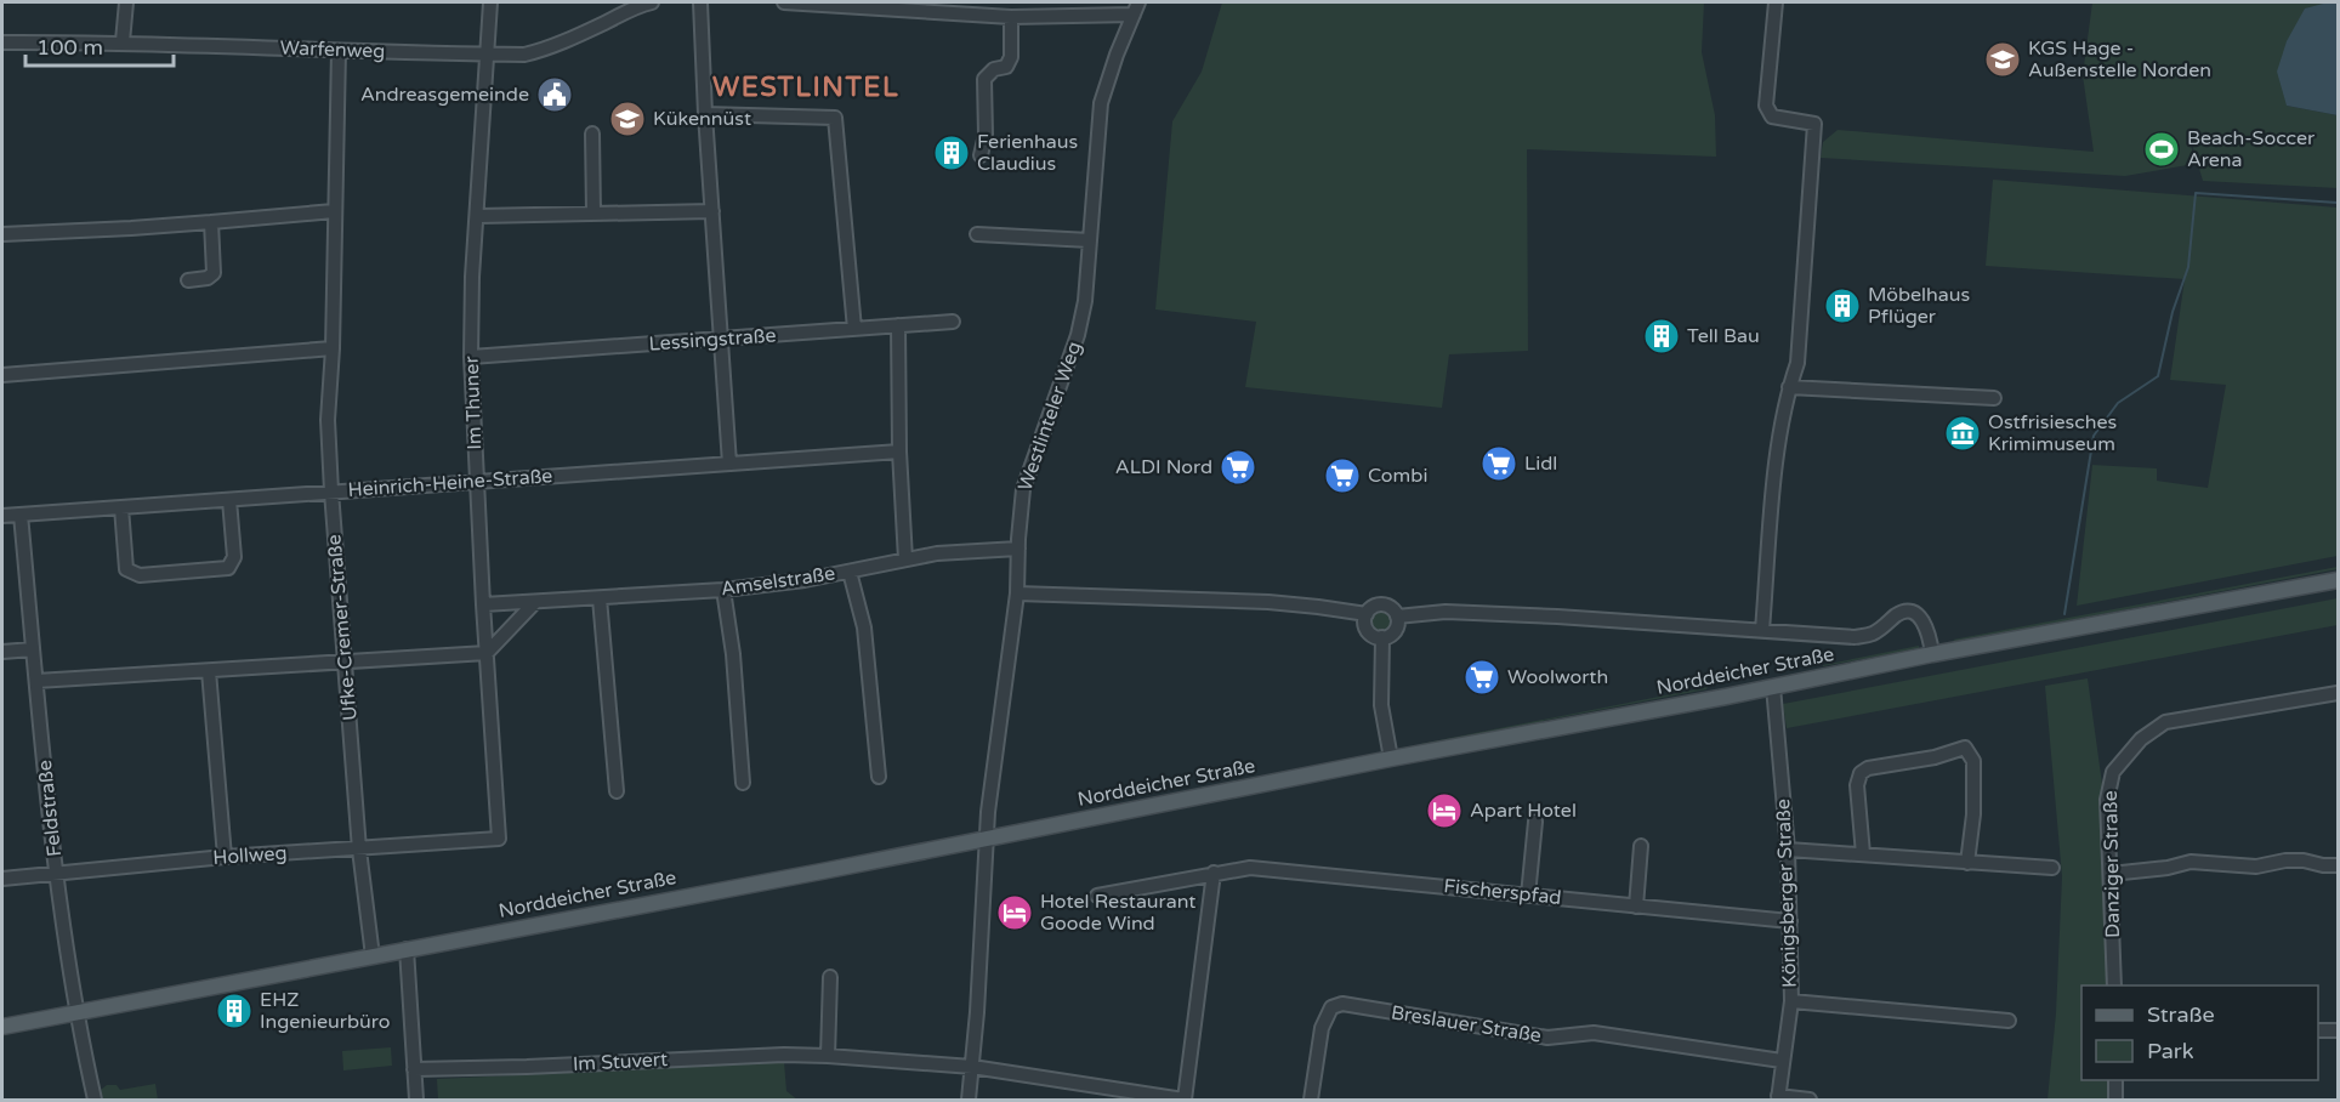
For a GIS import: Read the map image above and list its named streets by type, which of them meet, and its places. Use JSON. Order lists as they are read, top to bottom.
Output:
{
  "streets": {
    "main road": ["Norddeicher Straße"],
    "street": [
      "Warfenweg",
      "Lessingstraße",
      "Im Thuner",
      "Westlinteler Weg",
      "Heinrich-Heine-Straße",
      "Amselstraße",
      "Ufke-Cremer-Straße",
      "Feldstraße",
      "Hollweg",
      "Danziger Straße",
      "Fischerspfad",
      "Königsberger Straße",
      "Breslauer Straße",
      "Im Stuvert"
    ]
  },
  "crossings": [
    ["Warfenweg", "Im Thuner"],
    ["Warfenweg", "Ufke-Cremer-Straße"],
    ["Lessingstraße", "Im Thuner"],
    ["Im Thuner", "Heinrich-Heine-Straße"],
    ["Im Thuner", "Amselstraße"],
    ["Im Thuner", "Hollweg"],
    ["Westlinteler Weg", "Amselstraße"],
    ["Westlinteler Weg", "Norddeicher Straße"],
    ["Westlinteler Weg", "Im Stuvert"],
    ["Heinrich-Heine-Straße", "Ufke-Cremer-Straße"],
    ["Heinrich-Heine-Straße", "Feldstraße"],
    ["Ufke-Cremer-Straße", "Norddeicher Straße"],
    ["Ufke-Cremer-Straße", "Hollweg"],
    ["Norddeicher Straße", "Feldstraße"],
    ["Norddeicher Straße", "Königsberger Straße"],
    ["Feldstraße", "Hollweg"],
    ["Fischerspfad", "Königsberger Straße"],
    ["Königsberger Straße", "Breslauer Straße"]
  ],
  "districts": ["WESTLINTEL"],
  "places": {
    "school or university": ["KGS Hage - Außenstelle Norden", "Kükennüst"],
    "public building": ["Andreasgemeinde"],
    "sports": ["Beach-Soccer Arena"],
    "building": [
      "Ferienhaus Claudius",
      "Möbelhaus Pflüger",
      "Tell Bau",
      "EHZ Ingenieurbüro"
    ],
    "museum": ["Ostfrisiesches Krimimuseum"],
    "supermarket": [
      "Lidl",
      "ALDI Nord",
      "Combi",
      "Woolworth"
    ],
    "hotel": ["Apart Hotel", "Hotel Restaurant Goode Wind"]
  },
  "legend": ["Straße", "Park"],
  "scale_bar": "100 m"
}
